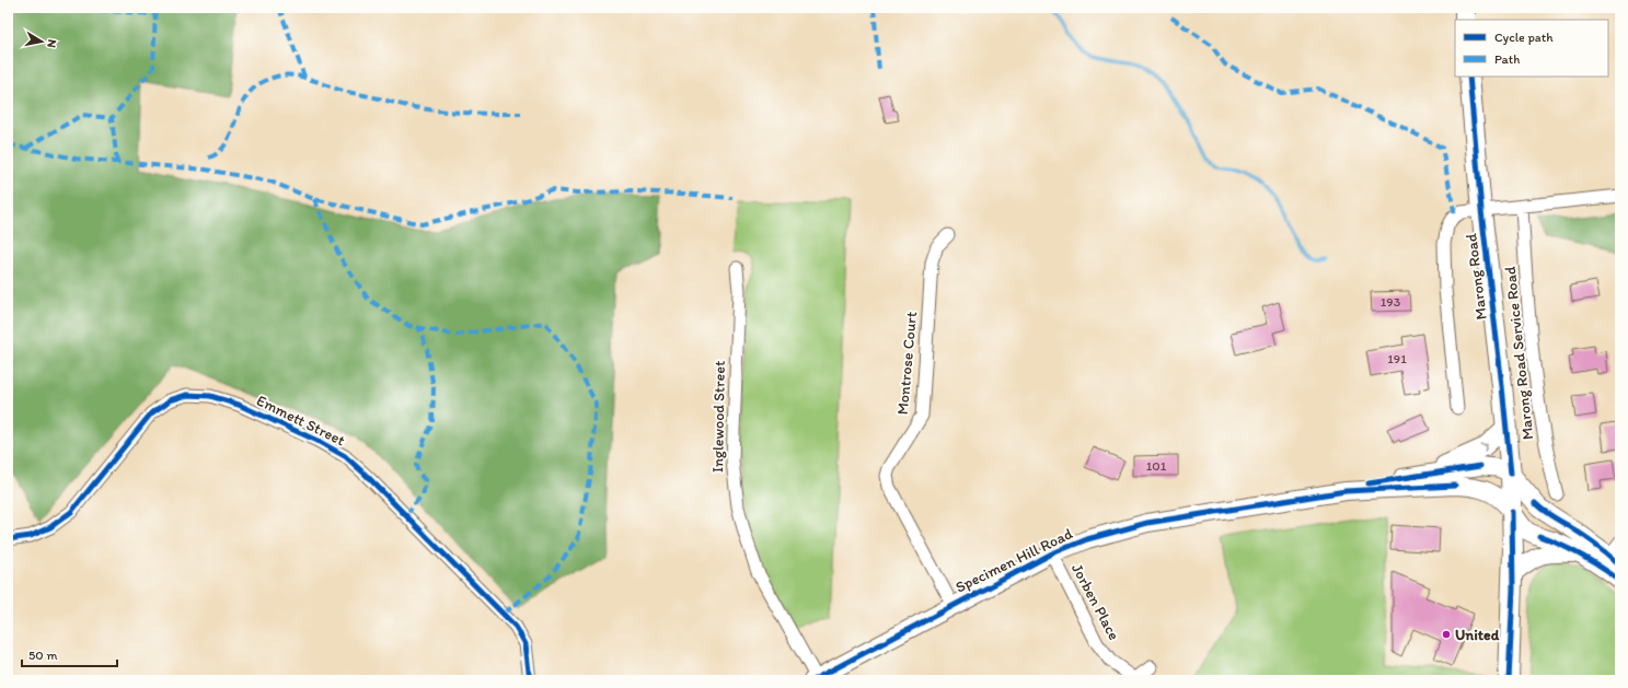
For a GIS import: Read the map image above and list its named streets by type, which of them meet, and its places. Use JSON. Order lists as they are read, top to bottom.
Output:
{
  "streets": {
    "highway": ["Marong Road"],
    "main road": ["Specimen Hill Road"],
    "street": [
      "Marong Road Service Road",
      "Montrose Court",
      "Inglewood Street",
      "Emmett Street",
      "Jorben Place"
    ]
  },
  "crossings": [
    ["Marong Road", "Specimen Hill Road"],
    ["Montrose Court", "Specimen Hill Road"],
    ["Inglewood Street", "Specimen Hill Road"],
    ["Specimen Hill Road", "Jorben Place"]
  ],
  "places": ["United"],
  "house_numbers": ["193", "191", "101"],
  "legend": ["Cycle path", "Path"],
  "scale_bar": "50 m",
  "north": "right"
}
